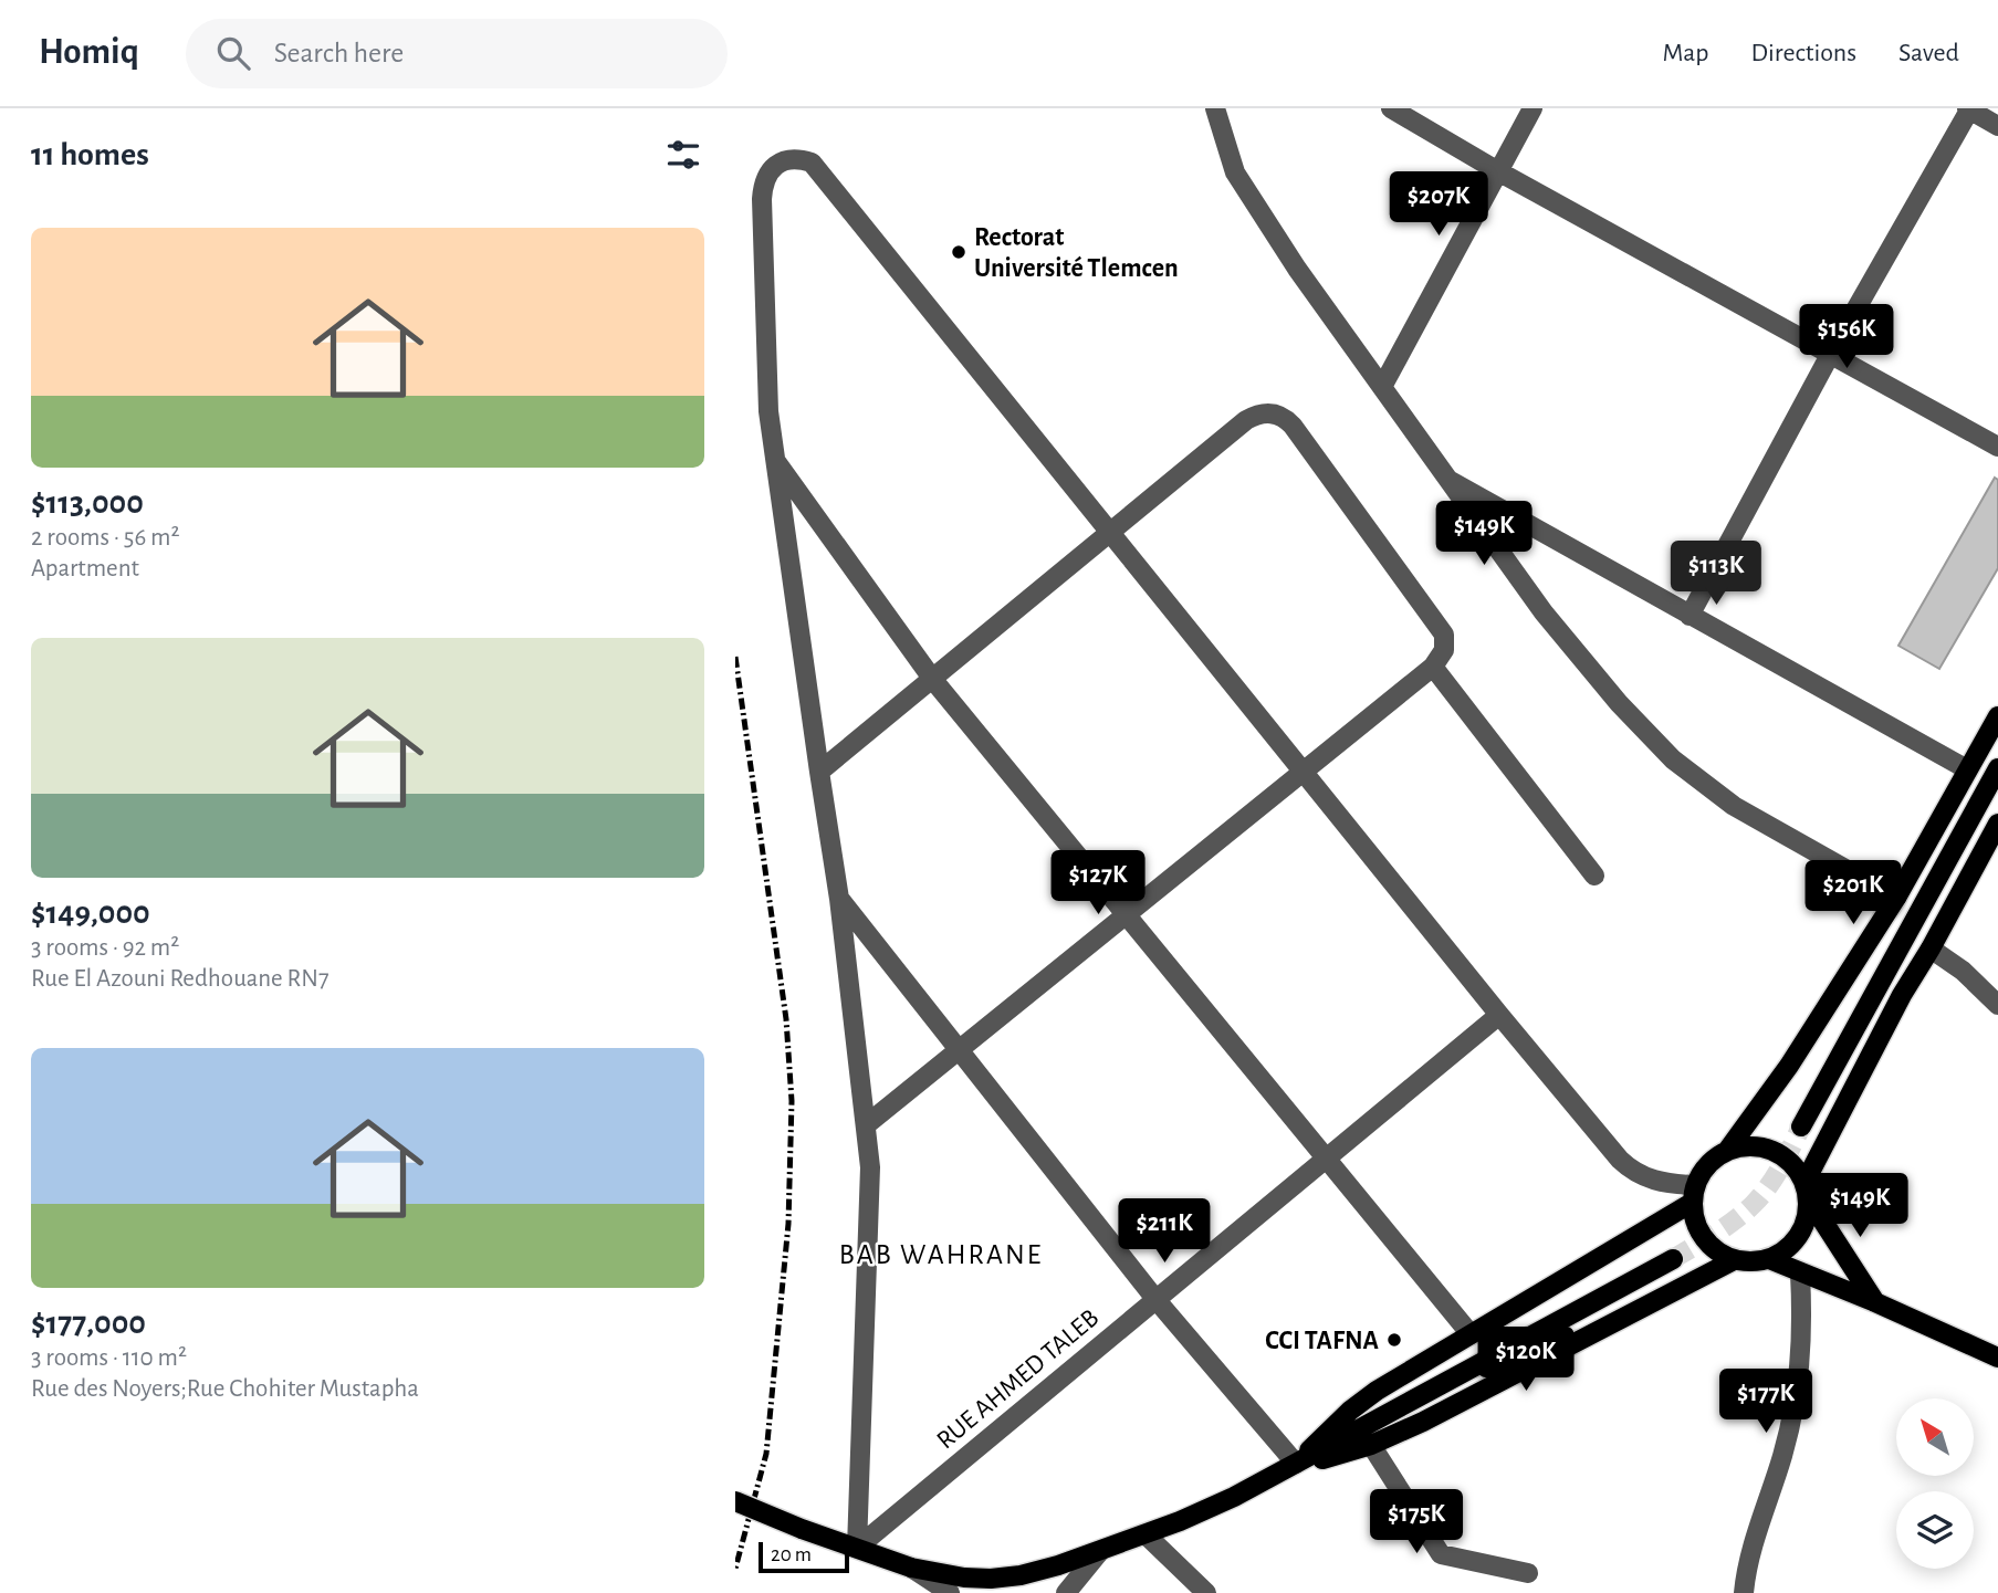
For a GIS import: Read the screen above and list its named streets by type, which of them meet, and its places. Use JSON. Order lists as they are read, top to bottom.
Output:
{
  "streets": {
    "street": ["RUE AHMED TALEB"]
  },
  "districts": ["BAB WAHRANE"],
  "places": ["Rectorat Université Tlemcen", "CCI TAFNA"],
  "scale_bar": "20 m",
  "north": "top left",
  "page": {
    "header": "Homiq",
    "search": "Search here",
    "nav": ["Map", "Directions", "Saved"],
    "heading": "11 homes",
    "price": [
      "$207K",
      "$156K",
      "$149K",
      "$113K",
      "$127K",
      "$201K",
      "$149K",
      "$211K",
      "$120K",
      "$177K",
      "$175K"
    ],
    "list": [
      {
        "name": "$113,000",
        "note": "2 rooms · 56 m² · Apartment"
      },
      {
        "name": "$149,000",
        "note": "3 rooms · 92 m² · Rue El Azouni Redhouane RN7"
      },
      {
        "name": "$177,000",
        "note": "3 rooms · 110 m² · Rue des Noyers;Rue Chohiter Mustapha"
      }
    ],
    "scale": "20 m"
  }
}
